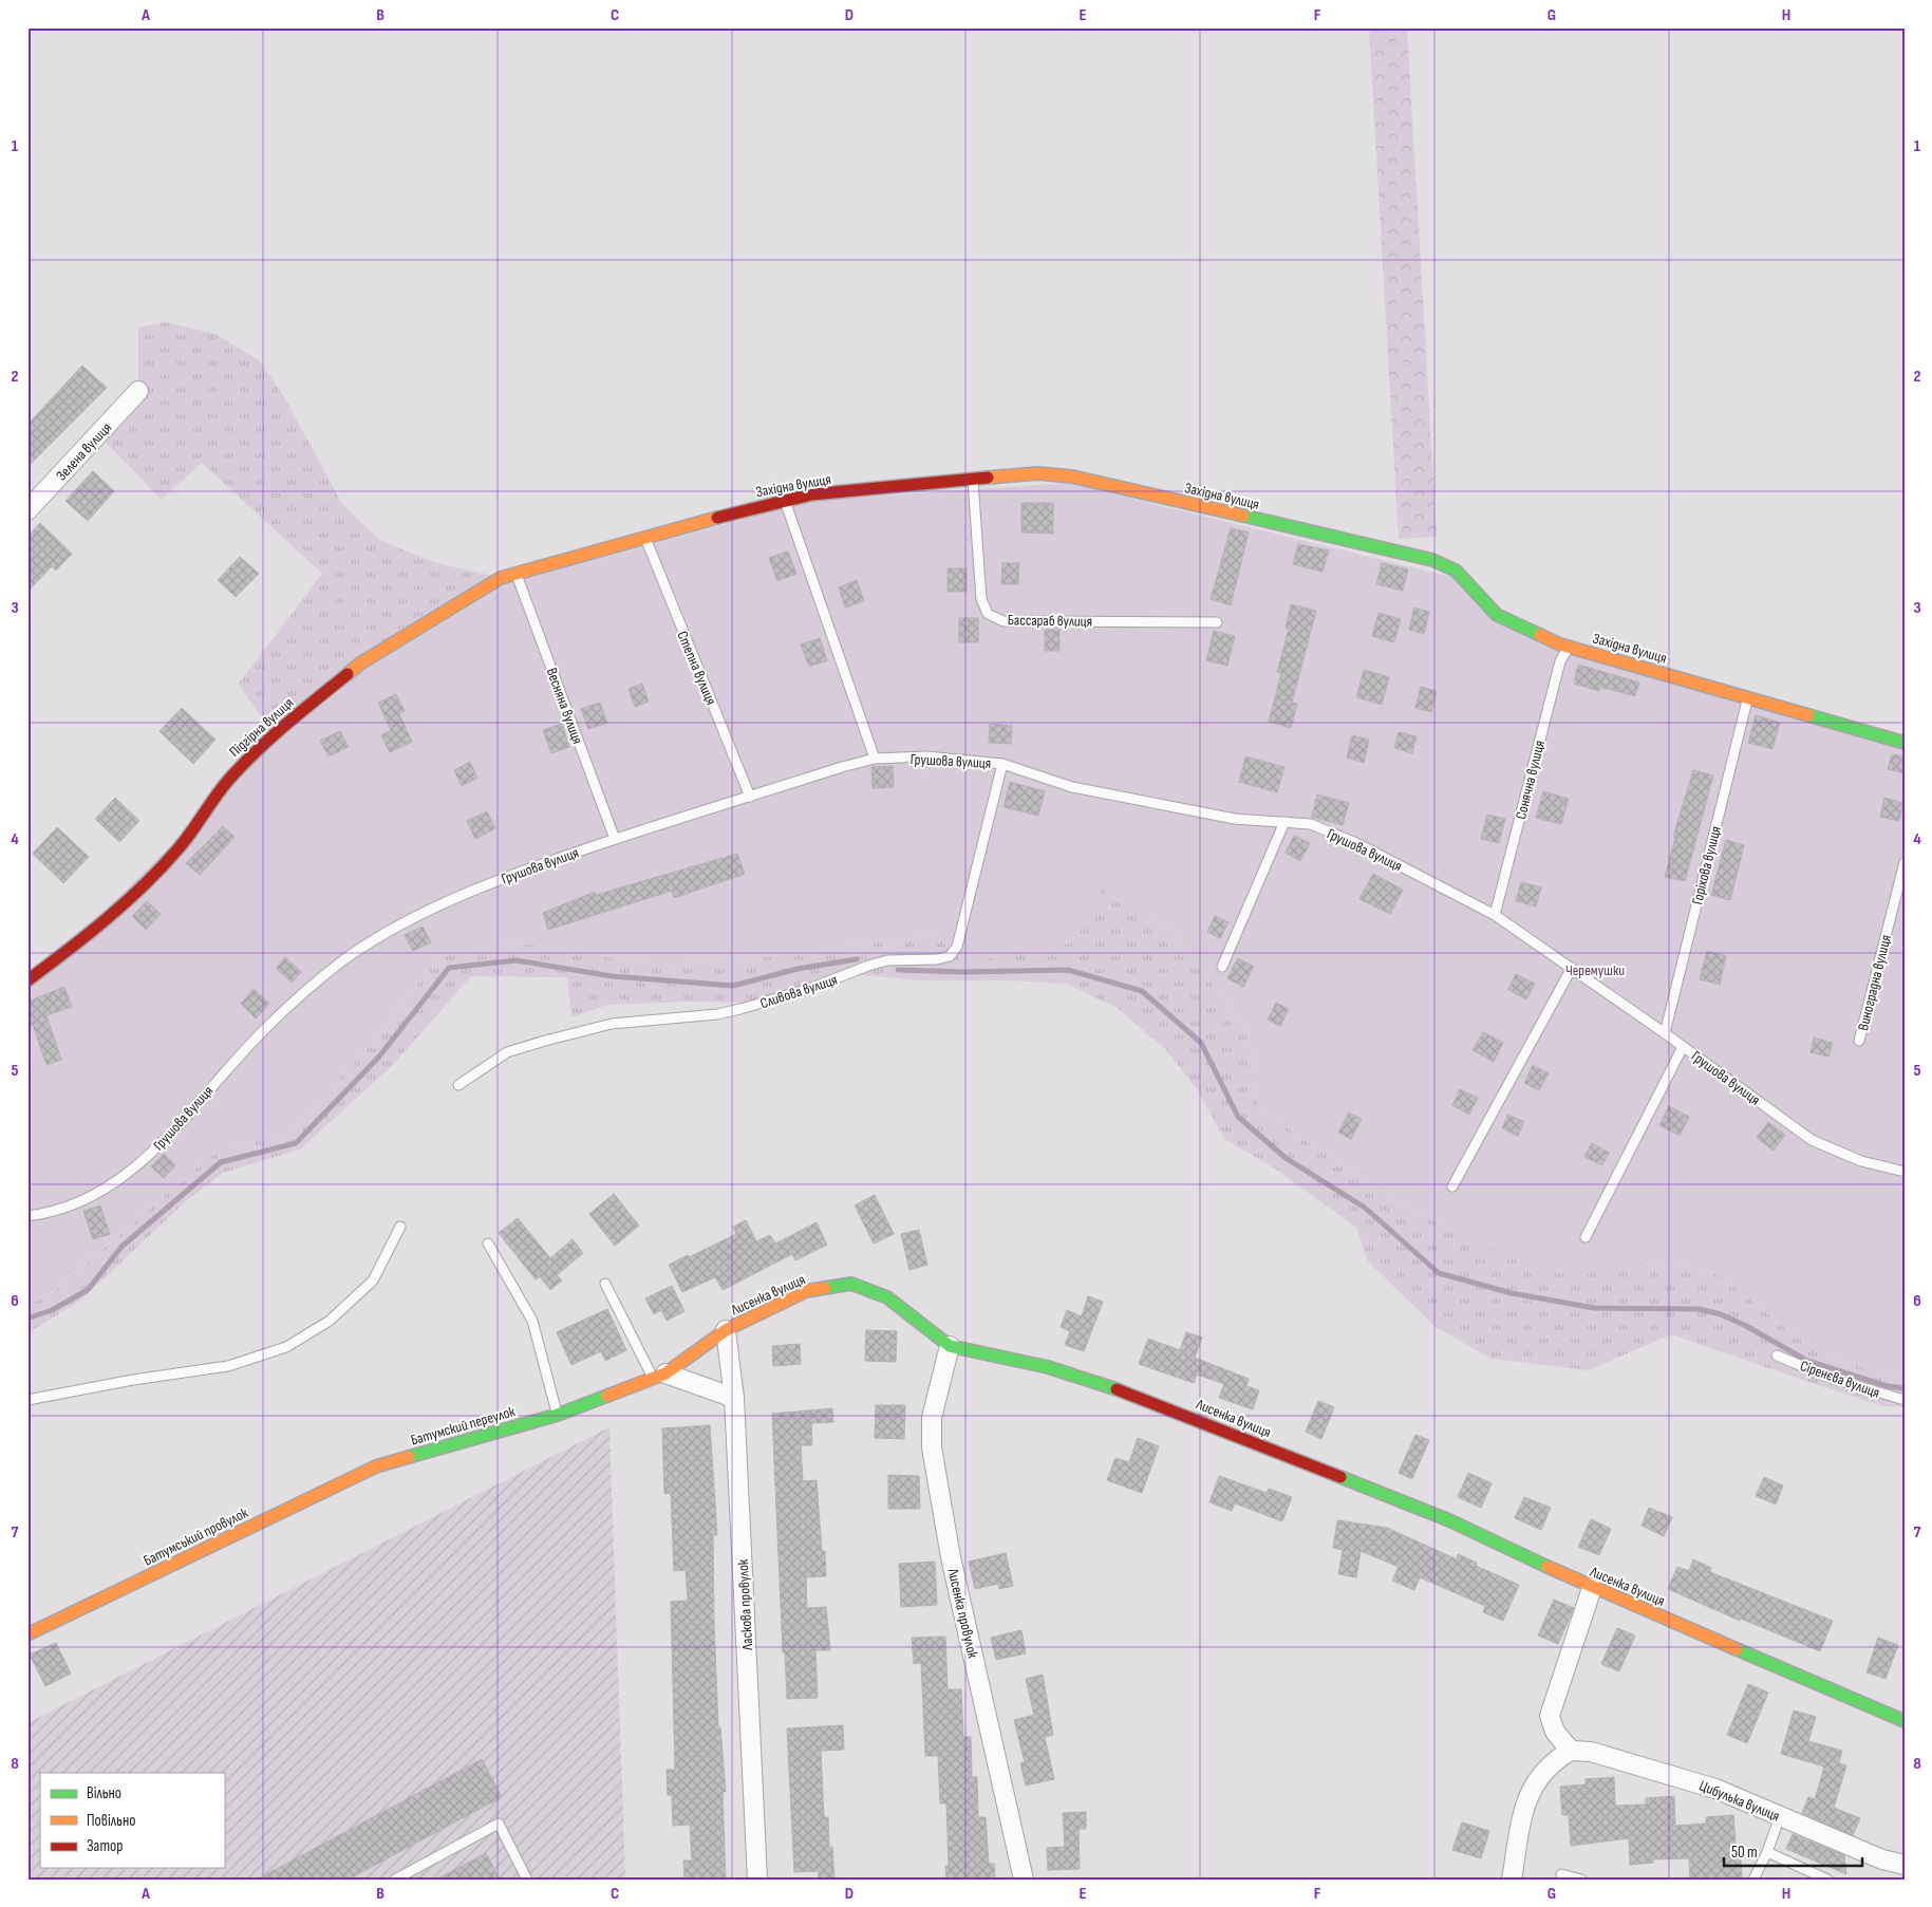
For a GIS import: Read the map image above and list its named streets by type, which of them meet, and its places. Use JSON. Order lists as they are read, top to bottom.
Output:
{
  "streets": {
    "street": [
      "Зелена вулиця",
      "Західна вулиця",
      "Підгірна вулиця",
      "Лисенка вулиця",
      "Батумский переулок",
      "Батумський провулок",
      "Ласкова провулок",
      "Лисенка провулок",
      "Цибулька вулиця"
    ],
    "lane": [
      "Бассараб вулиця",
      "Степна вулиця",
      "Весняна вулиця",
      "Грушова вулиця",
      "Сонячна вулиця",
      "Горіхова вулиця",
      "Виноградна вулиця",
      "Сливова вулиця",
      "Сіренєва вулиця"
    ]
  },
  "crossings": [
    ["Західна вулиця", "Бассараб вулиця"],
    ["Західна вулиця", "Степна вулиця"],
    ["Західна вулиця", "Весняна вулиця"],
    ["Західна вулиця", "Підгірна вулиця"],
    ["Західна вулиця", "Сонячна вулиця"],
    ["Західна вулиця", "Горіхова вулиця"],
    ["Степна вулиця", "Грушова вулиця"],
    ["Весняна вулиця", "Грушова вулиця"],
    ["Грушова вулиця", "Сонячна вулиця"],
    ["Грушова вулиця", "Горіхова вулиця"],
    ["Грушова вулиця", "Сливова вулиця"],
    ["Лисенка вулиця", "Батумский переулок"],
    ["Лисенка вулиця", "Ласкова провулок"],
    ["Лисенка вулиця", "Лисенка провулок"],
    ["Батумский переулок", "Батумський провулок"]
  ],
  "parks": ["Черемушки"],
  "legend": ["Вільно", "Повільно", "Затор"],
  "scale_bar": "50 m",
  "grid": {
    "columns": [
      "A",
      "B",
      "C",
      "D",
      "E",
      "F",
      "G",
      "H"
    ],
    "rows": [
      "1",
      "2",
      "3",
      "4",
      "5",
      "6",
      "7",
      "8"
    ]
  }
}
